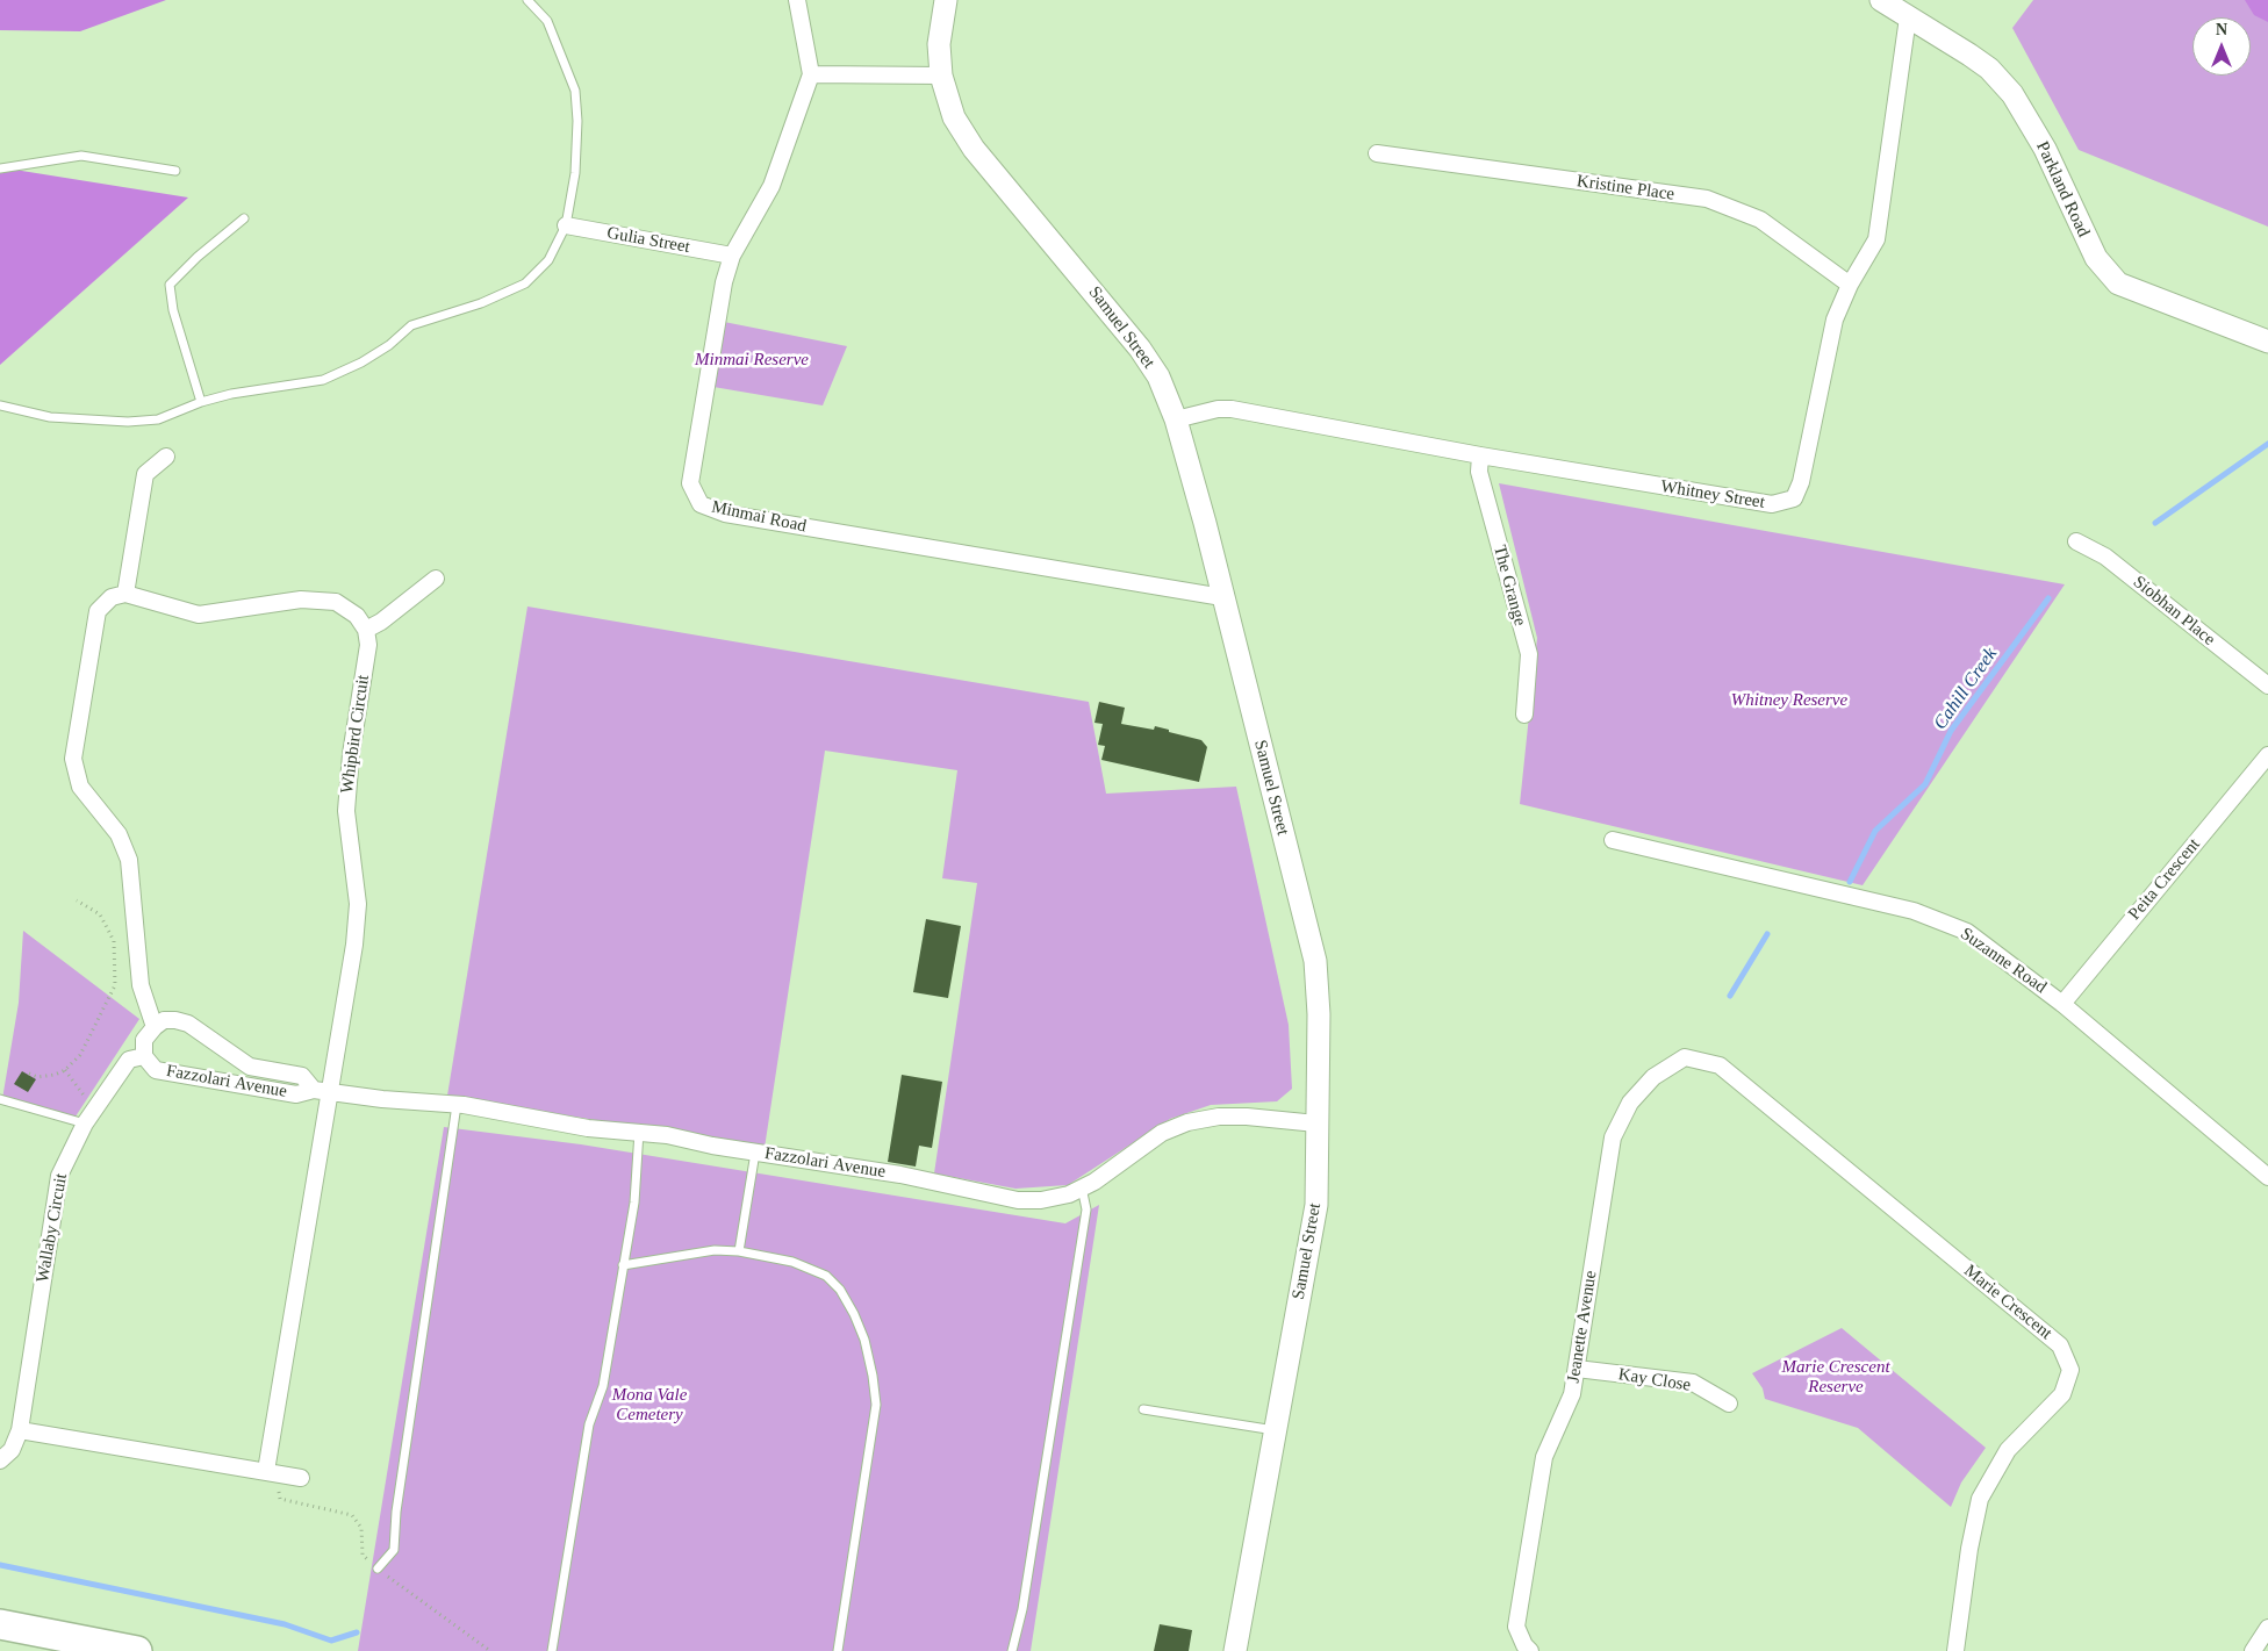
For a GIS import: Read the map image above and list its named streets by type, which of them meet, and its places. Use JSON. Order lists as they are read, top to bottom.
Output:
{
  "streets": {
    "street": [
      "Kristine Place",
      "Parkland Road",
      "Gulia Street",
      "Samuel Street",
      "Whitney Street",
      "Minmai Road",
      "The Grange",
      "Siobhan Place",
      "Whipbird Circuit",
      "Peita Crescent",
      "Suzanne Road",
      "Fazzolari Avenue",
      "Wallaby Circuit",
      "Marie Crescent",
      "Jeanette Avenue",
      "Kay Close"
    ]
  },
  "crossings": [
    ["Kristine Place", "Whitney Street"],
    ["Parkland Road", "Whitney Street"],
    ["Gulia Street", "Minmai Road"],
    ["Samuel Street", "Whitney Street"],
    ["Samuel Street", "Minmai Road"],
    ["Samuel Street", "Fazzolari Avenue"],
    ["Whitney Street", "The Grange"],
    ["Whipbird Circuit", "Fazzolari Avenue"],
    ["Peita Crescent", "Suzanne Road"],
    ["Fazzolari Avenue", "Wallaby Circuit"],
    ["Marie Crescent", "Jeanette Avenue"],
    ["Jeanette Avenue", "Kay Close"]
  ],
  "water": ["Cahill Creek"],
  "parks": [
    "Minmai Reserve",
    "Whitney Reserve",
    "Marie Crescent Reserve",
    "Mona Vale Cemetery"
  ],
  "north": "top"
}
